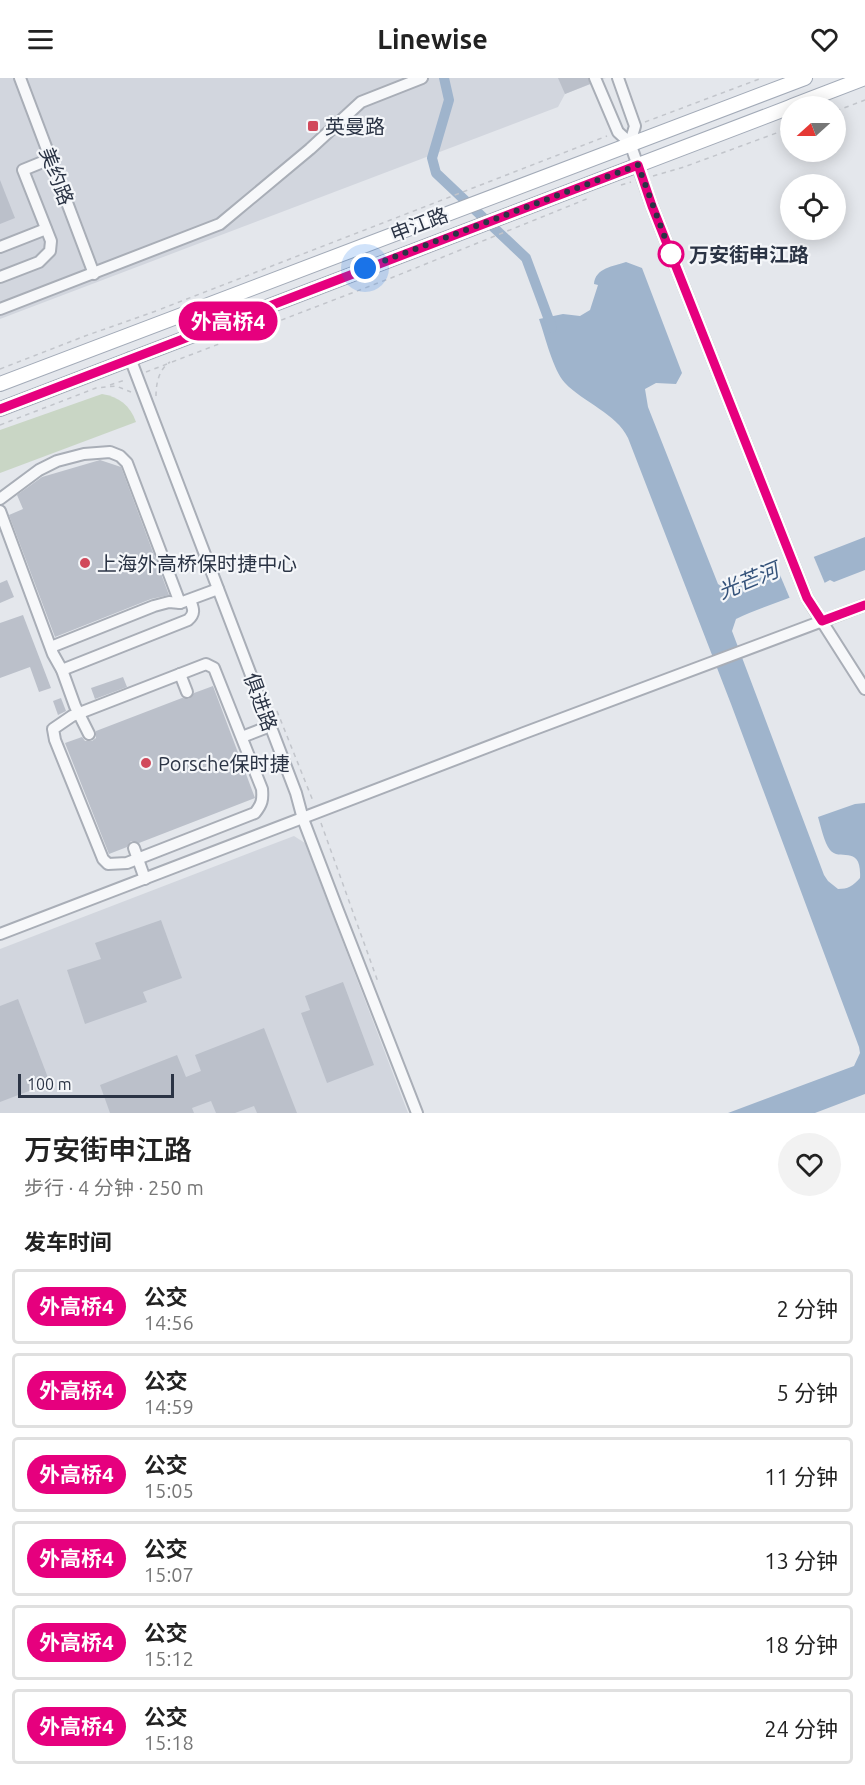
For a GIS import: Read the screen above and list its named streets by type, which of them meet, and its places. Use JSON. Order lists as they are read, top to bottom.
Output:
{
  "streets": {
    "main road": ["申江路"],
    "street": ["美约路", "俱进路"]
  },
  "crossings": [
    ["申江路", "俱进路"]
  ],
  "water": ["光芒河"],
  "places": {
    "transit": ["英曼路"],
    "other": ["万安街申江路", "上海外高桥保时捷中心", "Porsche保时捷"]
  },
  "lines": ["bus line 外高桥4"],
  "scale_bar": "100 m",
  "north": "left",
  "page": {
    "header": "Linewise",
    "on_map": "外高桥4",
    "scale": "100 m",
    "heading": [
      ["万安街申江路", "步行 · 4 分钟 · 250 m"],
      "发车时间"
    ],
    "list": [
      {
        "mark": "外高桥4",
        "name": "公交",
        "note": "14:56",
        "value": "2 分钟"
      },
      {
        "mark": "外高桥4",
        "name": "公交",
        "note": "14:59",
        "value": "5 分钟"
      },
      {
        "mark": "外高桥4",
        "name": "公交",
        "note": "15:05",
        "value": "11 分钟"
      },
      {
        "mark": "外高桥4",
        "name": "公交",
        "note": "15:07",
        "value": "13 分钟"
      },
      {
        "mark": "外高桥4",
        "name": "公交",
        "note": "15:12",
        "value": "18 分钟"
      },
      {
        "mark": "外高桥4",
        "name": "公交",
        "note": "15:18",
        "value": "24 分钟"
      }
    ]
  }
}
